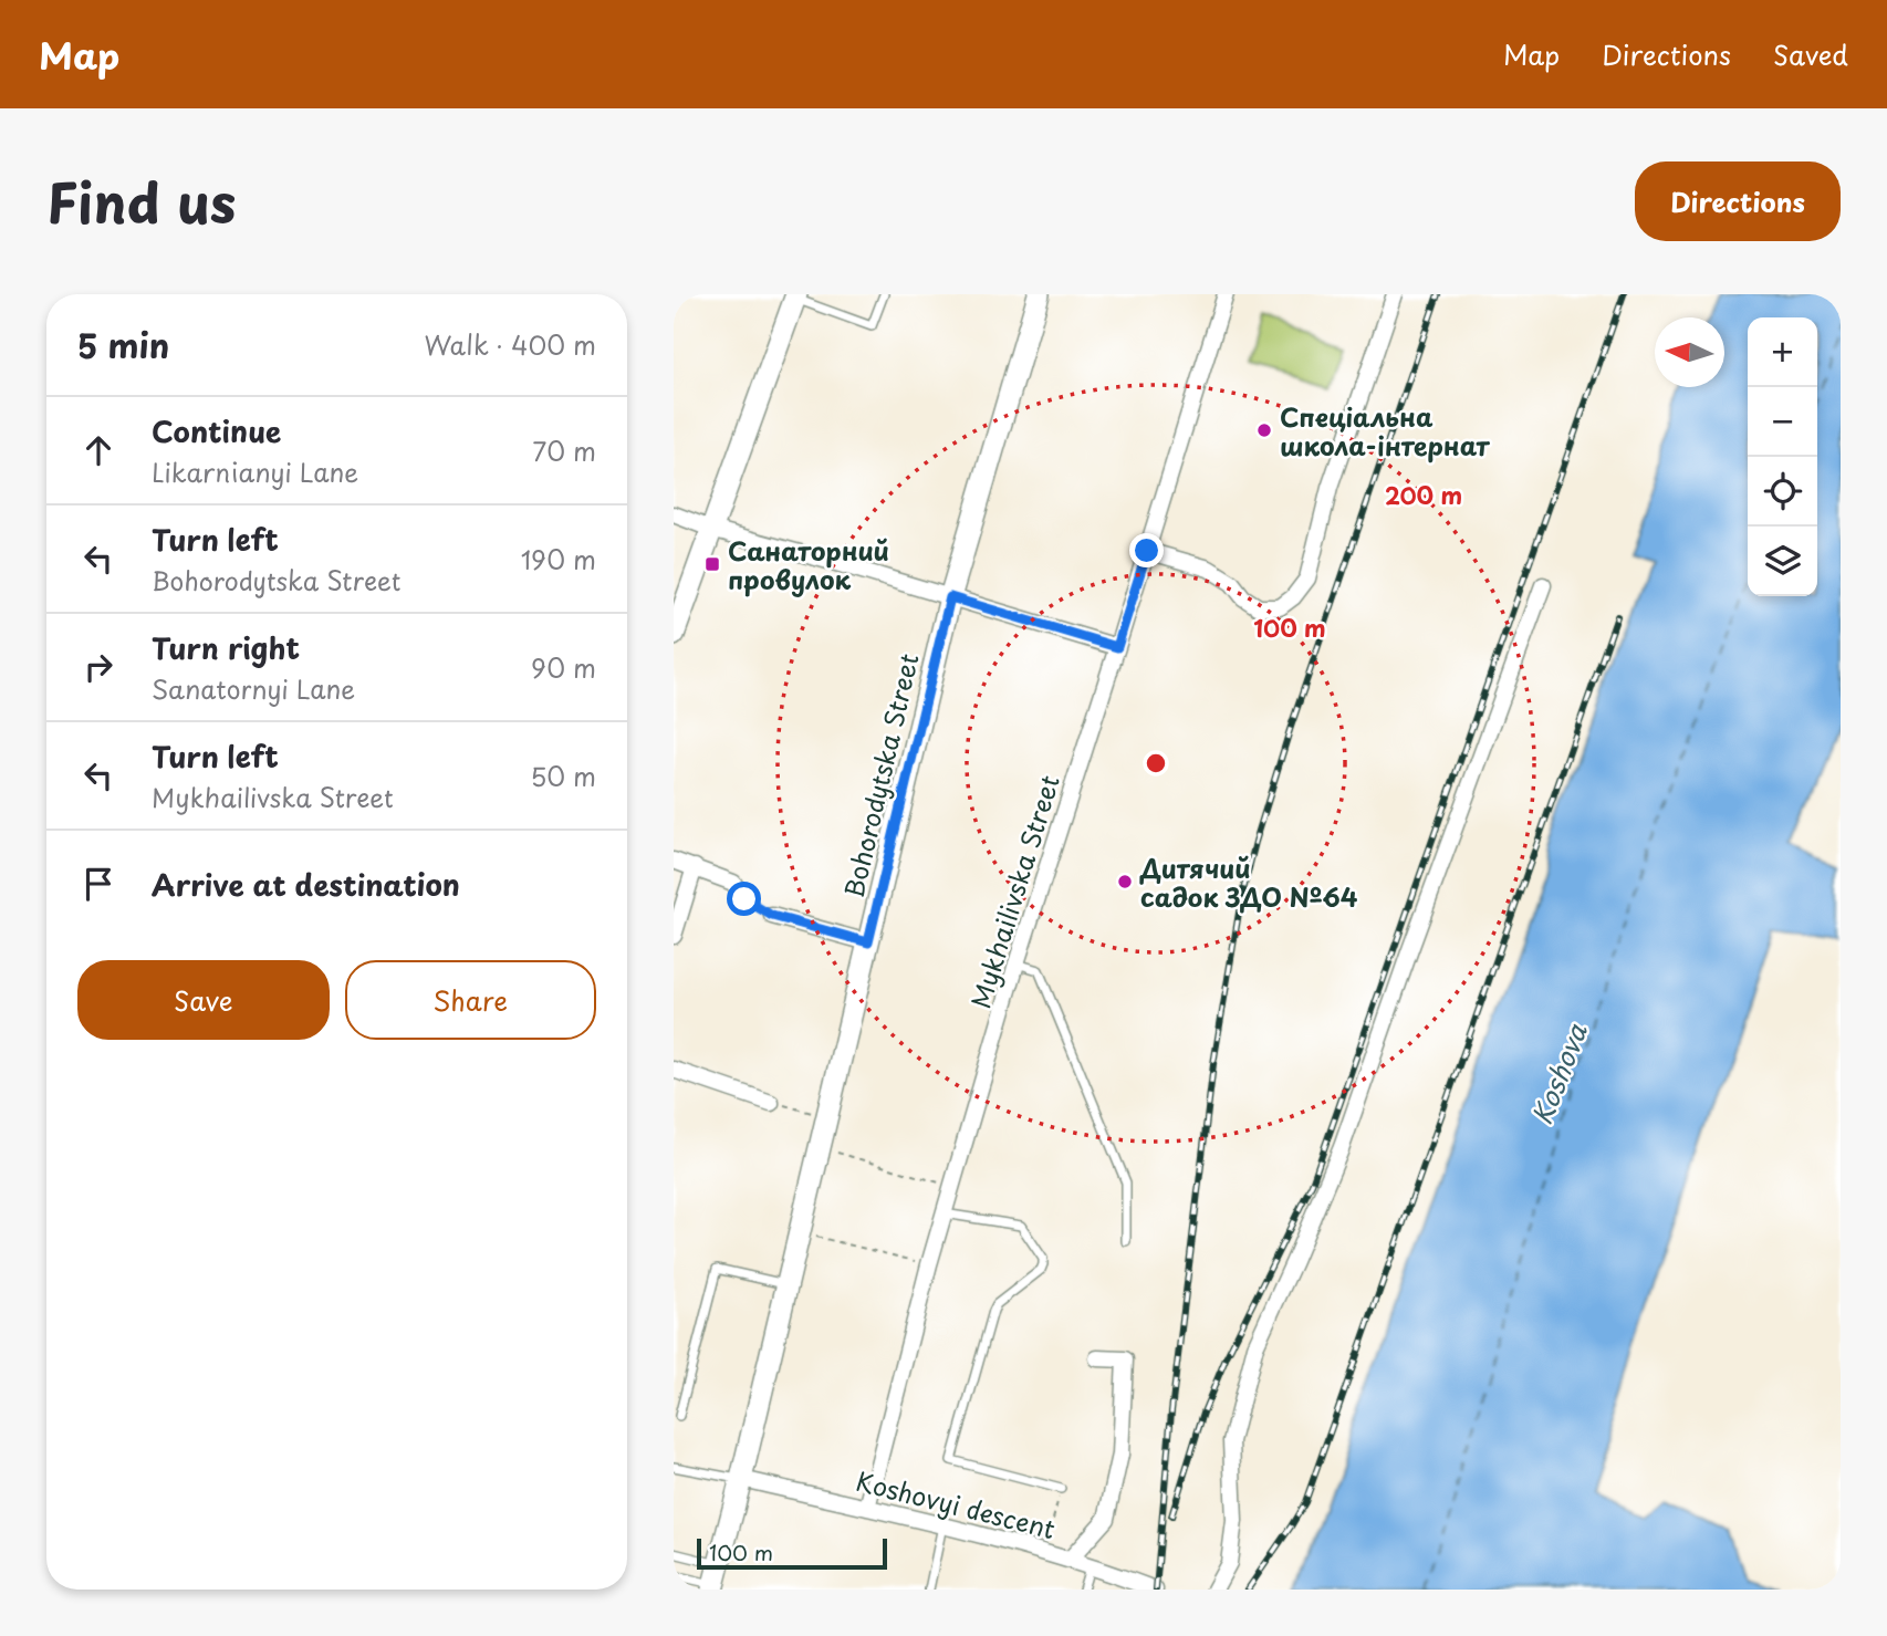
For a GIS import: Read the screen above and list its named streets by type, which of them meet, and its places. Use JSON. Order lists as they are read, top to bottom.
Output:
{
  "streets": {
    "street": ["Bohorodytska Street", "Mykhailivska Street", "Koshovyi descent"]
  },
  "crossings": [
    ["Bohorodytska Street", "Koshovyi descent"],
    ["Mykhailivska Street", "Koshovyi descent"]
  ],
  "water": ["Koshova"],
  "places": {
    "other": ["Спеціальна школа-інтернат", "Дитячий садок ЗДО №64"],
    "transit": ["Санаторний провулок"]
  },
  "scale_bar": "100 m",
  "north": "left",
  "page": {
    "header": "Map",
    "nav": ["Map", "Directions", "Saved"],
    "title": "Find us",
    "buttons": [
      "Directions",
      ["Save", "Share"]
    ],
    "heading": ["5 min", "Walk · 400 m"],
    "map_buttons": ["+", "−"],
    "list": [
      ["Continue", "Likarnianyi Lane", "70 m"],
      ["Turn left", "Bohorodytska Street", "190 m"],
      ["Turn right", "Sanatornyi Lane", "90 m"],
      ["Turn left", "Mykhailivska Street", "50 m"],
      "Arrive at destination"
    ],
    "scale": "100 m"
  },
  "rings": ["200 m", "100 m"]
}
